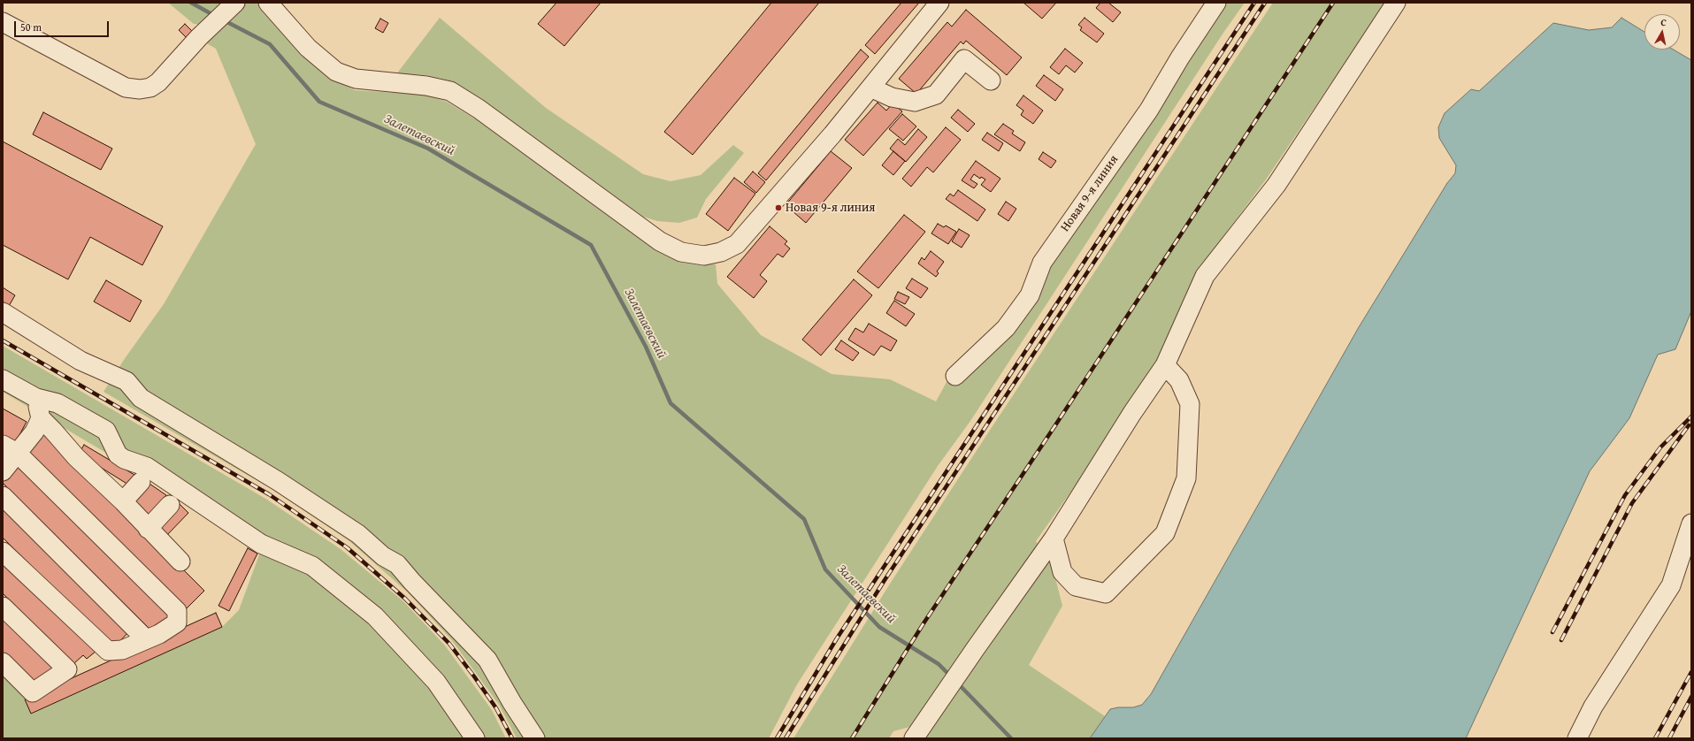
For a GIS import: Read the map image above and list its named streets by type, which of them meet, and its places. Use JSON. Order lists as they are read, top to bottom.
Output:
{
  "streets": {
    "street": ["Новая 9-я линия"]
  },
  "water": ["Залетаевский"],
  "places": ["Новая 9-я линия"],
  "scale_bar": "50 m",
  "north": "top"
}
